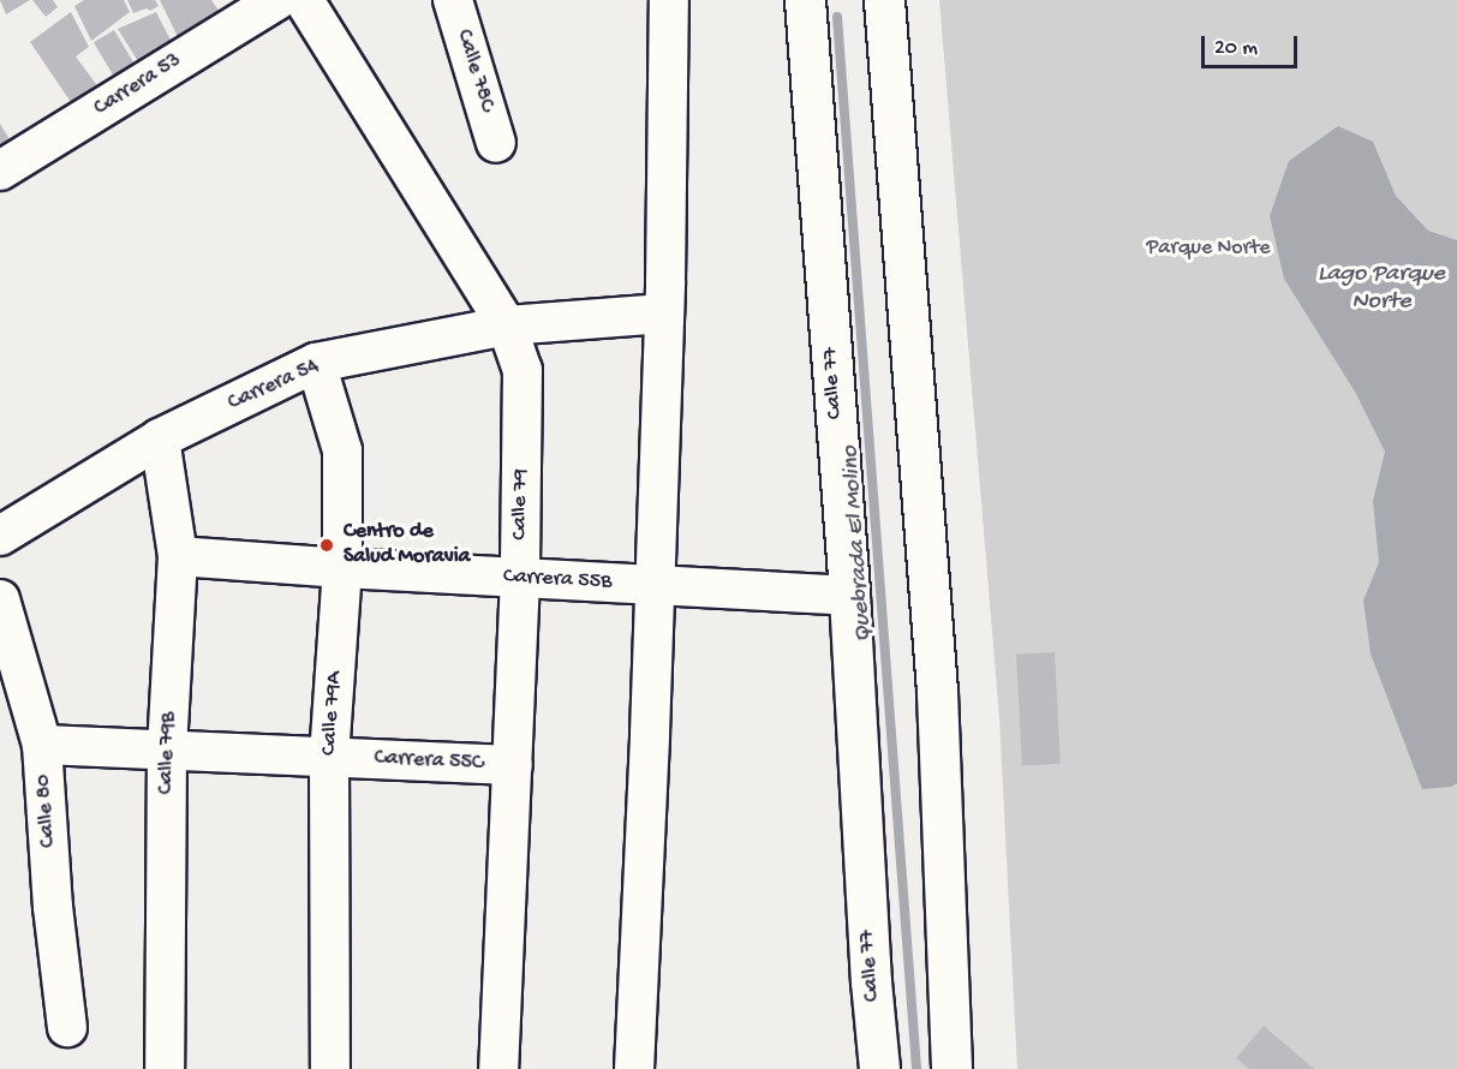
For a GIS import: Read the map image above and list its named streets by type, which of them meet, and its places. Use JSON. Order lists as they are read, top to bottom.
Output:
{
  "streets": {
    "main road": ["Calle 77"],
    "street": [
      "Calle 78C",
      "Carrera 53",
      "Carrera 54",
      "Calle 79",
      "Carrera 55B",
      "Calle 79A",
      "Calle 79B",
      "Carrera 55C",
      "Calle 80"
    ]
  },
  "crossings": [
    ["Calle 77", "Carrera 55B"],
    ["Carrera 54", "Calle 79"],
    ["Carrera 54", "Calle 79A"],
    ["Carrera 54", "Calle 79B"],
    ["Calle 79", "Carrera 55B"],
    ["Calle 79", "Carrera 55C"],
    ["Carrera 55B", "Calle 79A"],
    ["Carrera 55B", "Calle 79B"],
    ["Calle 79A", "Carrera 55C"],
    ["Calle 79B", "Carrera 55C"],
    ["Carrera 55C", "Calle 80"]
  ],
  "water": ["Lago Parque Norte", "Quebrada El Molino"],
  "parks": ["Parque Norte"],
  "places": ["Centro de Salud Moravia"],
  "scale_bar": "20 m"
}
